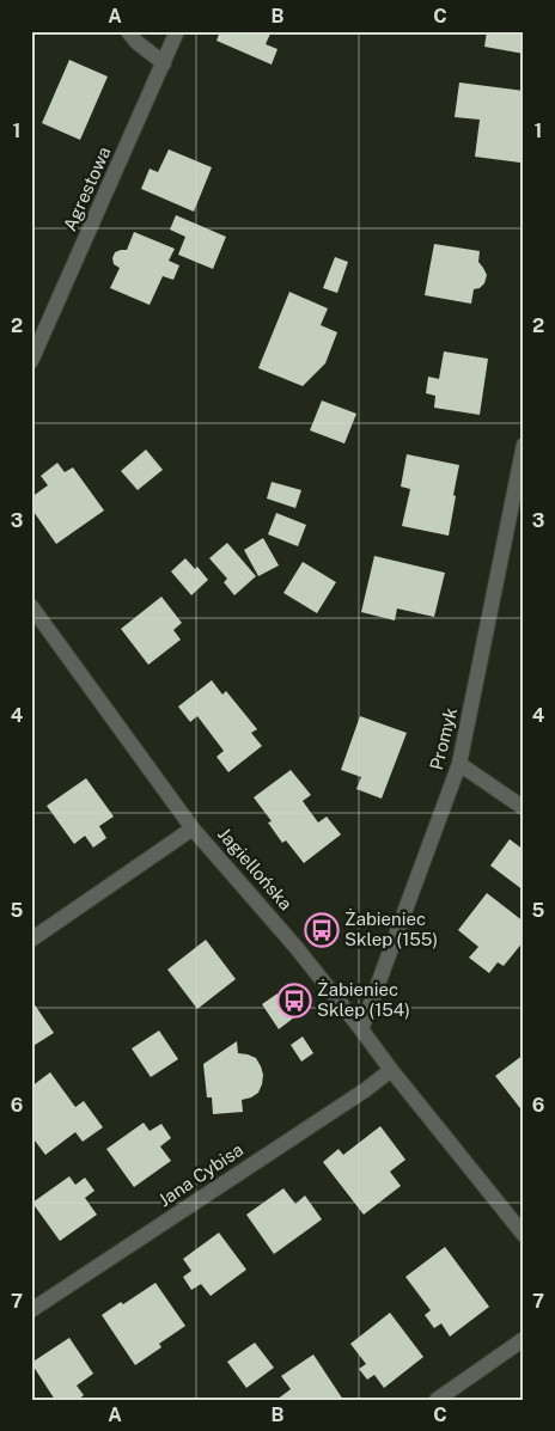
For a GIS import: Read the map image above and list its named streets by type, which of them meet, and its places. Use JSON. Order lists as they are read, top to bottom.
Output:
{
  "streets": {
    "street": [
      "Agrestowa",
      "Promyk",
      "Jagiellońska",
      "Jana Cybisa"
    ]
  },
  "crossings": [
    ["Promyk", "Jagiellońska"],
    ["Jagiellońska", "Jana Cybisa"]
  ],
  "places": {
    "bus stop": ["Żabieniec Sklep (155)", "Żabieniec Sklep (154)"]
  },
  "grid": {
    "columns": ["A", "B", "C"],
    "rows": [
      "1",
      "2",
      "3",
      "4",
      "5",
      "6",
      "7"
    ]
  }
}
